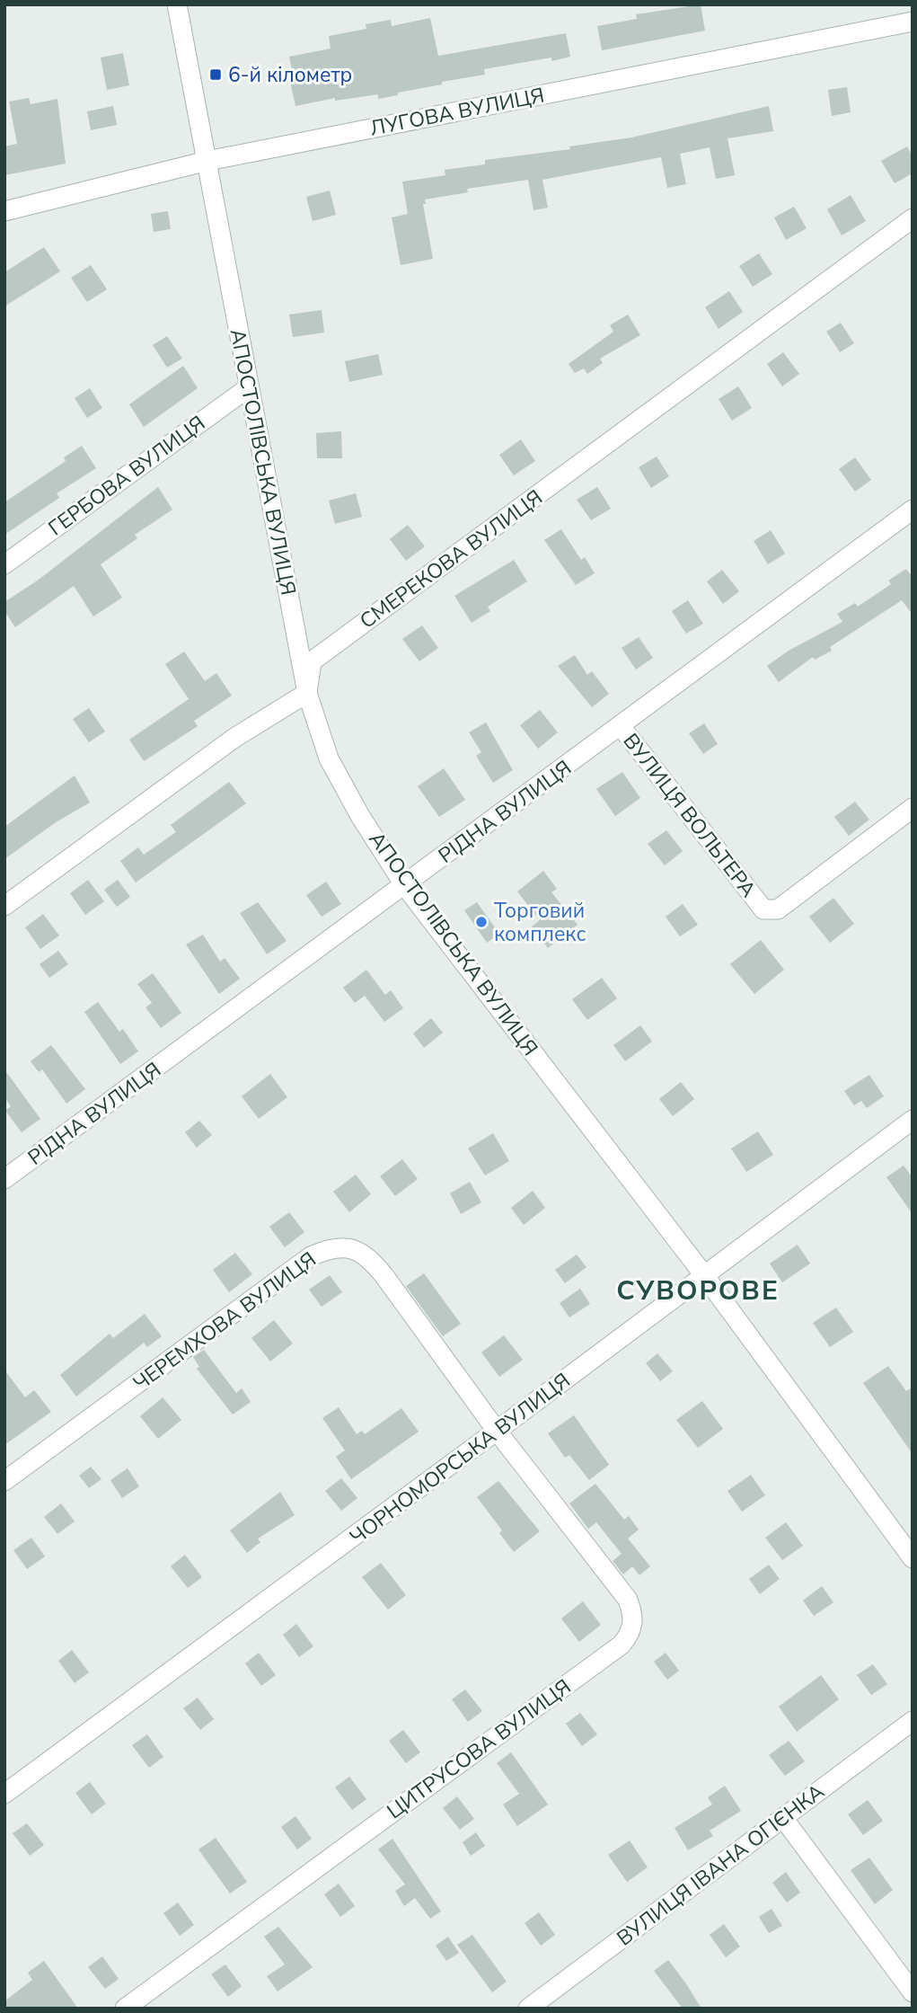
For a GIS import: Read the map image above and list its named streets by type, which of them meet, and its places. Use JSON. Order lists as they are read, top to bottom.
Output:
{
  "streets": {
    "street": [
      "ЛУГОВА ВУЛИЦЯ",
      "АПОСТОЛІВСЬКА ВУЛИЦЯ",
      "ГЕРБОВА ВУЛИЦЯ",
      "СМЕРЕКОВА ВУЛИЦЯ",
      "РІДНА ВУЛИЦЯ",
      "ВУЛИЦЯ ВОЛЬТЕРА",
      "ЧЕРЕМХОВА ВУЛИЦЯ",
      "ЧОРНОМОРСЬКА ВУЛИЦЯ",
      "ЦИТРУСОВА ВУЛИЦЯ",
      "ВУЛИЦЯ ІВАНА ОГІЄНКА"
    ]
  },
  "crossings": [
    ["ЛУГОВА ВУЛИЦЯ", "АПОСТОЛІВСЬКА ВУЛИЦЯ"],
    ["АПОСТОЛІВСЬКА ВУЛИЦЯ", "ГЕРБОВА ВУЛИЦЯ"],
    ["АПОСТОЛІВСЬКА ВУЛИЦЯ", "СМЕРЕКОВА ВУЛИЦЯ"],
    ["АПОСТОЛІВСЬКА ВУЛИЦЯ", "РІДНА ВУЛИЦЯ"],
    ["АПОСТОЛІВСЬКА ВУЛИЦЯ", "ЧОРНОМОРСЬКА ВУЛИЦЯ"],
    ["РІДНА ВУЛИЦЯ", "ВУЛИЦЯ ВОЛЬТЕРА"],
    ["ЧЕРЕМХОВА ВУЛИЦЯ", "ЧОРНОМОРСЬКА ВУЛИЦЯ"],
    ["ЧЕРЕМХОВА ВУЛИЦЯ", "ЦИТРУСОВА ВУЛИЦЯ"],
    ["ЧОРНОМОРСЬКА ВУЛИЦЯ", "ЦИТРУСОВА ВУЛИЦЯ"]
  ],
  "districts": ["СУВОРОВЕ"],
  "places": {
    "transit": ["6-й кілометр"],
    "other": ["Торговий комплекс"]
  }
}
